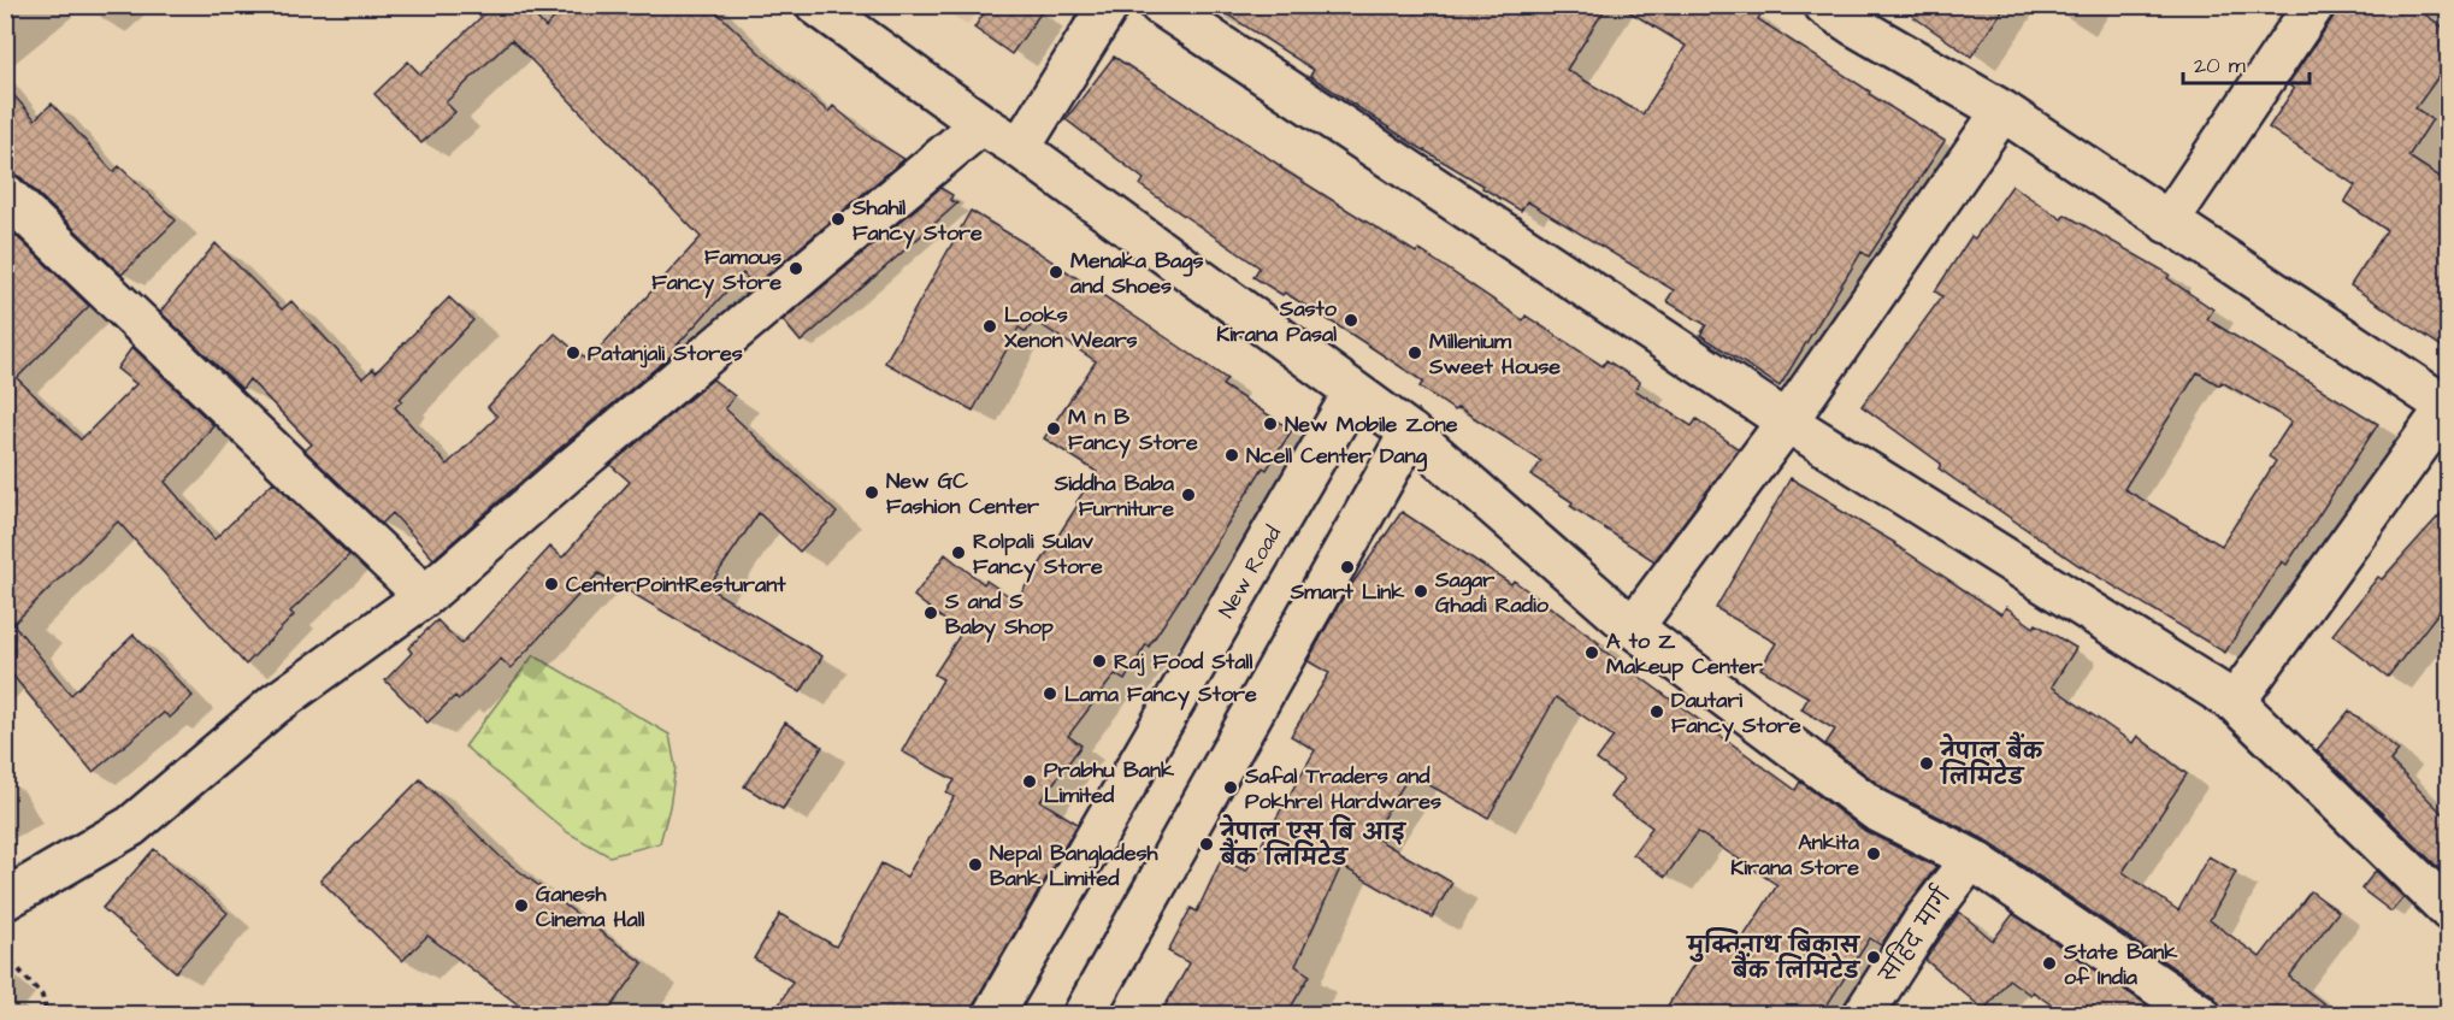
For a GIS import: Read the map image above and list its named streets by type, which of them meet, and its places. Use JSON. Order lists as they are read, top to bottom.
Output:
{
  "streets": {
    "street": ["New Road", "सहिद मार्ग"]
  },
  "places": [
    "Shahil Fancy Store",
    "Famous Fancy Store",
    "Menaka Bags and Shoes",
    "Sasto Kirana Pasal",
    "Looks Xenon Wears",
    "Patanjali Stores",
    "Millenium Sweet House",
    "New Mobile Zone",
    "M n B Fancy Store",
    "Ncell Center Dang",
    "New GC Fashion Center",
    "Siddha Baba Furniture",
    "Rolpali Sulav Fancy Store",
    "Smart Link",
    "CenterPointResturant",
    "Sagar Ghadi Radio",
    "S and S Baby Shop",
    "A to Z Makeup Center",
    "Raj Food Stall",
    "Lama Fancy Store",
    "Dautari Fancy Store",
    "नेपाल बैंक लिमिटेड",
    "Prabhu Bank Limited",
    "Safal Traders and Pokhrel Hardwares",
    "नेपाल एस बि आइ बैंक लिमिटेड",
    "Ankita Kirana Store",
    "Nepal Bangladesh Bank Limited",
    "Ganesh Cinema Hall",
    "मुक्तिनाथ बिकास बैंक लिमिटेड",
    "State Bank of India"
  ],
  "scale_bar": "20 m"
}
